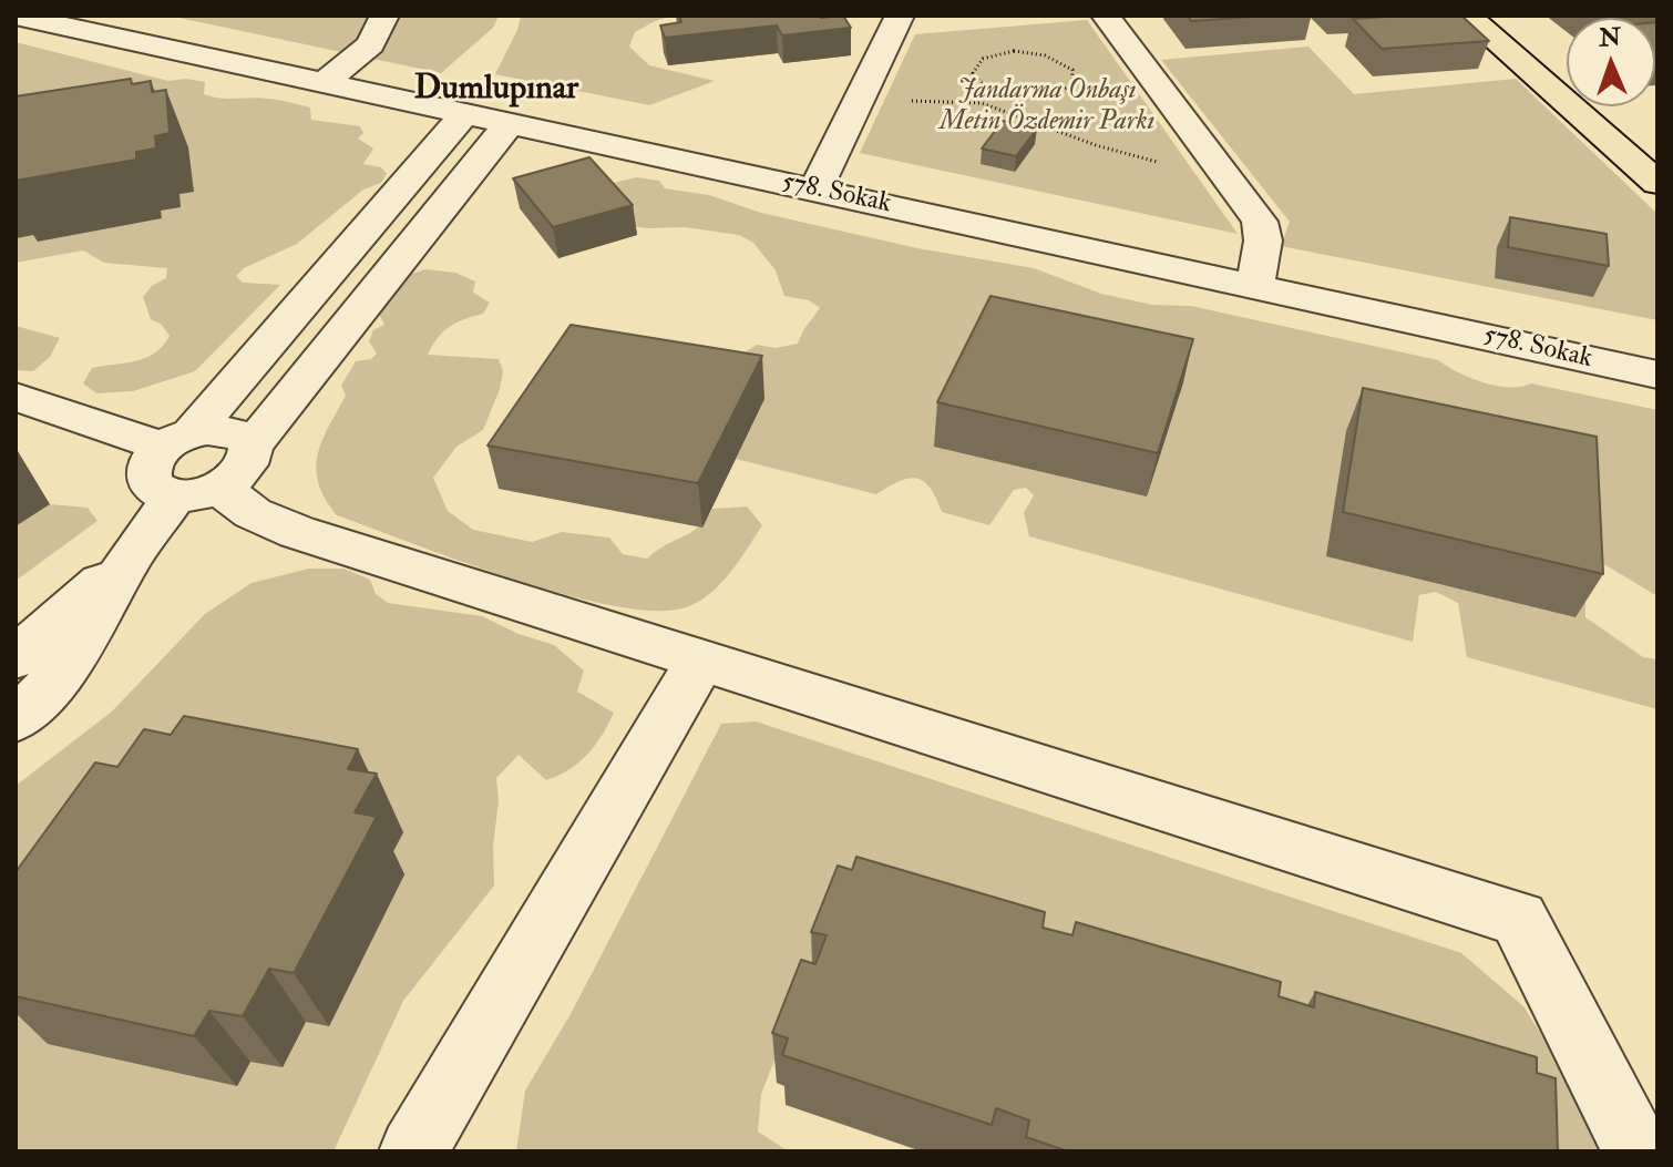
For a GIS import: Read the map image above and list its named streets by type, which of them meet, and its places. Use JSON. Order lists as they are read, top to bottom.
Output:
{
  "streets": {
    "street": ["578. Sokak"]
  },
  "districts": ["Dumlupınar"],
  "parks": ["Jandarma Onbaşı Metin Özdemir Parkı"],
  "north": "top"
}
